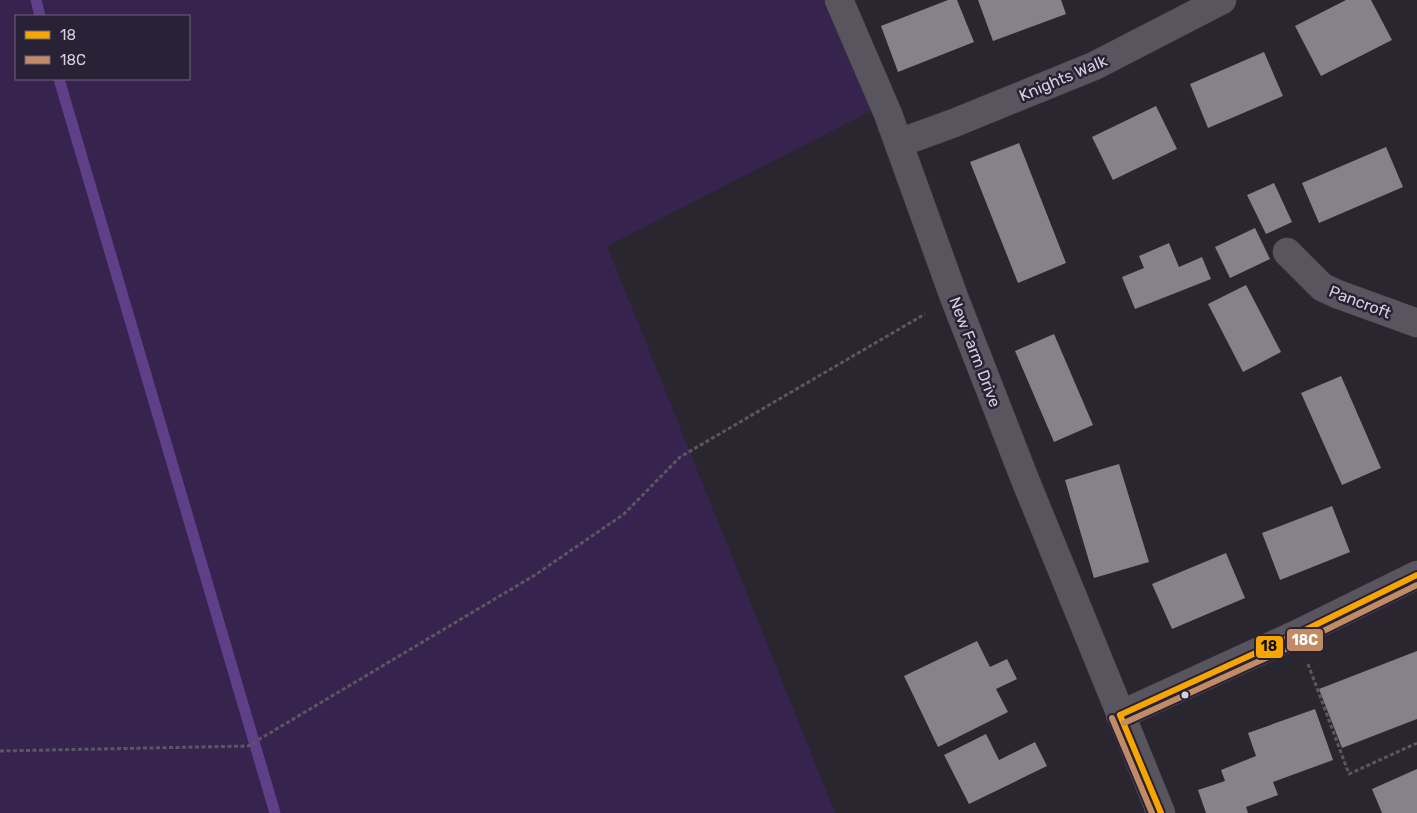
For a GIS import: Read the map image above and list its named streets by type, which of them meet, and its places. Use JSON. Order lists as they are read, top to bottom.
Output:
{
  "streets": {
    "street": ["Knights Walk", "Pancroft", "New Farm Drive"]
  },
  "crossings": [
    ["Knights Walk", "New Farm Drive"]
  ],
  "lines": ["transit line 18", "transit line 18C"],
  "legend": ["18", "18C"]
}
